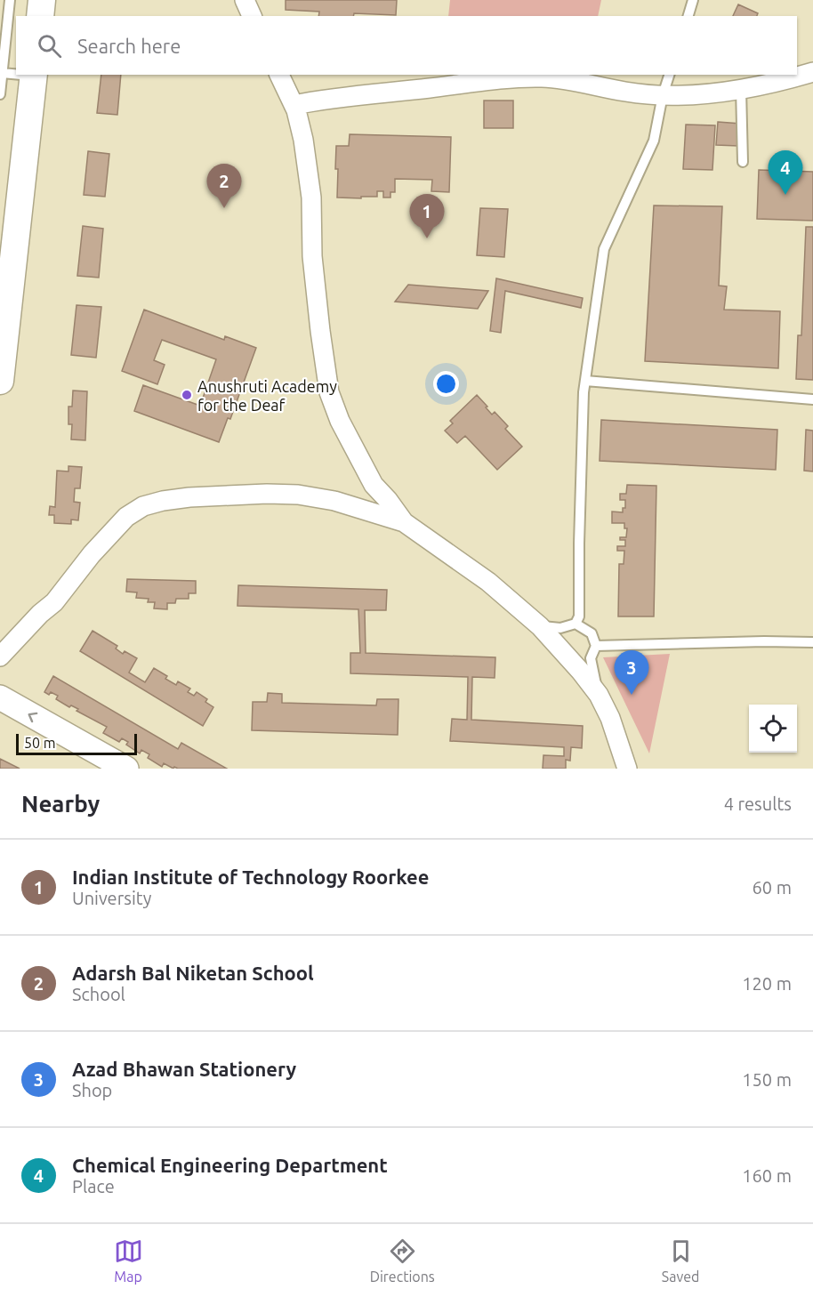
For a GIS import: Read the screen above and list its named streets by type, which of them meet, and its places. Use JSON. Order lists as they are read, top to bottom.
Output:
{
  "places": ["Anushruti Academy for the Deaf"],
  "scale_bar": "50 m",
  "page": {
    "search": "Search here",
    "pins": [
      "4",
      "2",
      "1",
      "3"
    ],
    "scale": "50 m",
    "heading": ["Nearby", "4 results"],
    "list": [
      {
        "mark": "1",
        "name": "Indian Institute of Technology Roorkee",
        "note": "University",
        "value": "60 m"
      },
      {
        "mark": "2",
        "name": "Adarsh Bal Niketan School",
        "note": "School",
        "value": "120 m"
      },
      {
        "mark": "3",
        "name": "Azad Bhawan Stationery",
        "note": "Shop",
        "value": "150 m"
      },
      {
        "mark": "4",
        "name": "Chemical Engineering Department",
        "note": "Place",
        "value": "160 m"
      }
    ],
    "nav": ["Map", "Directions", "Saved"]
  }
}
